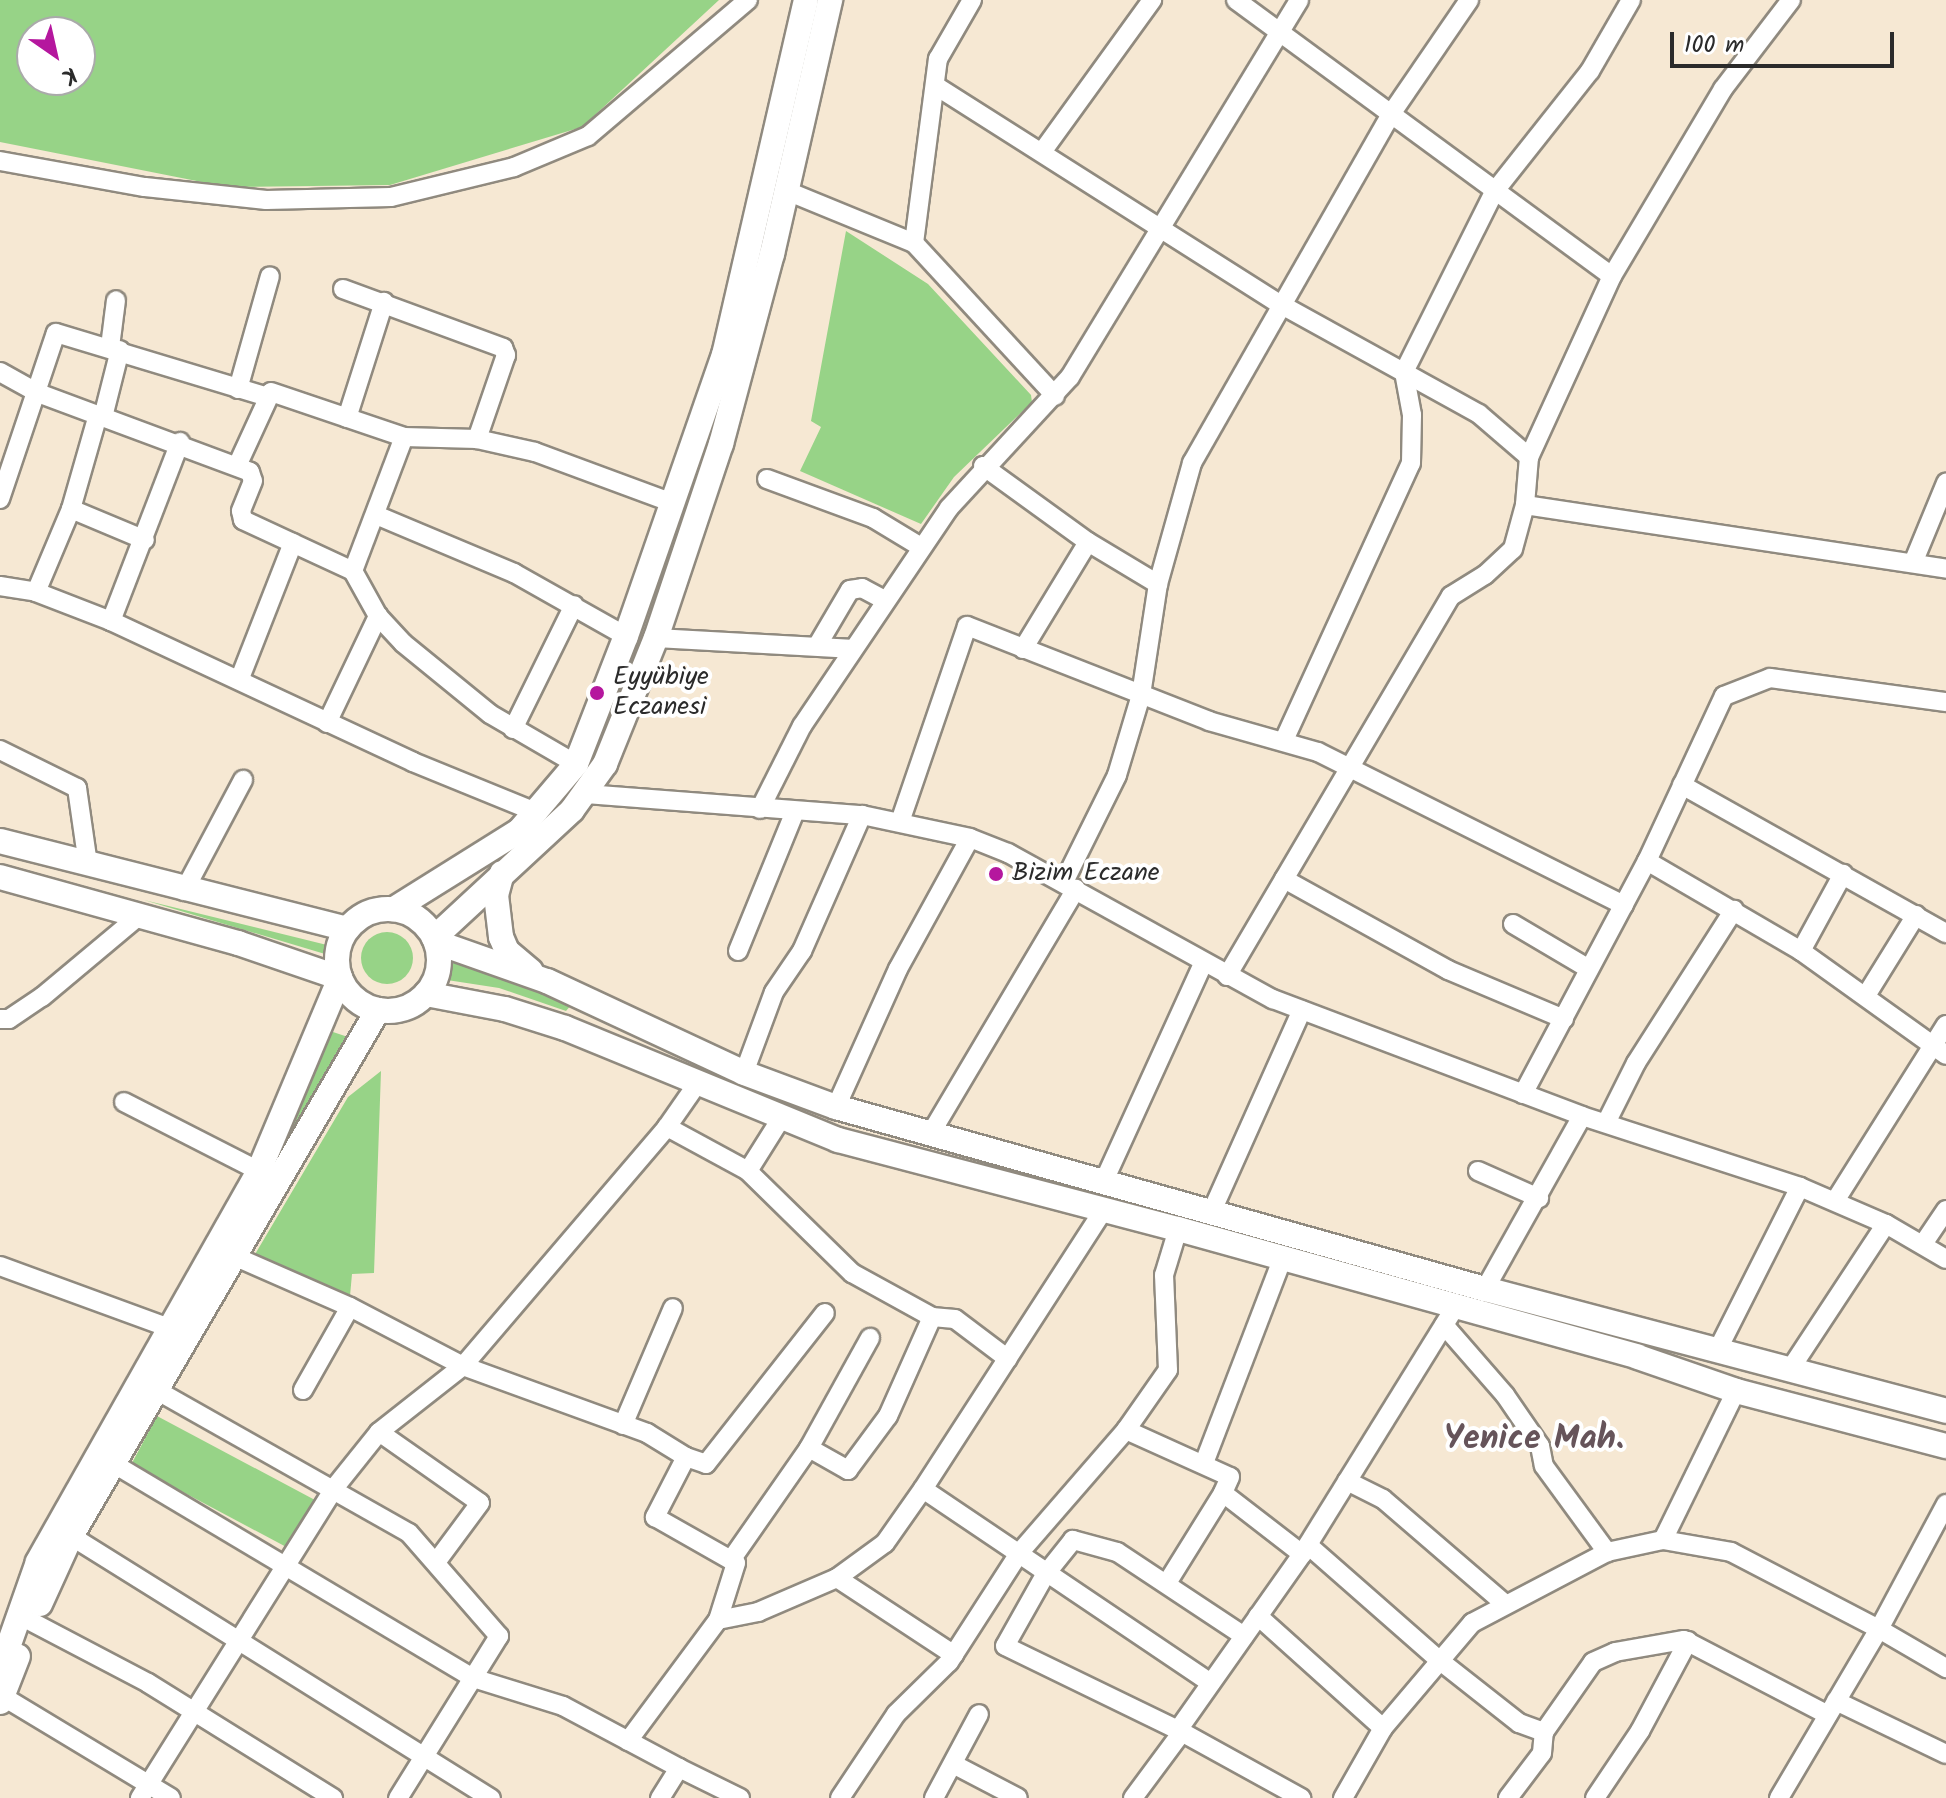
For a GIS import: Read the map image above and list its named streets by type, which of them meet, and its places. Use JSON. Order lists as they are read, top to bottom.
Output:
{
  "districts": ["Yenice Mah."],
  "places": ["Eyyübiye Eczanesi", "Bizim Eczane"],
  "scale_bar": "100 m",
  "north": "bottom right"
}
